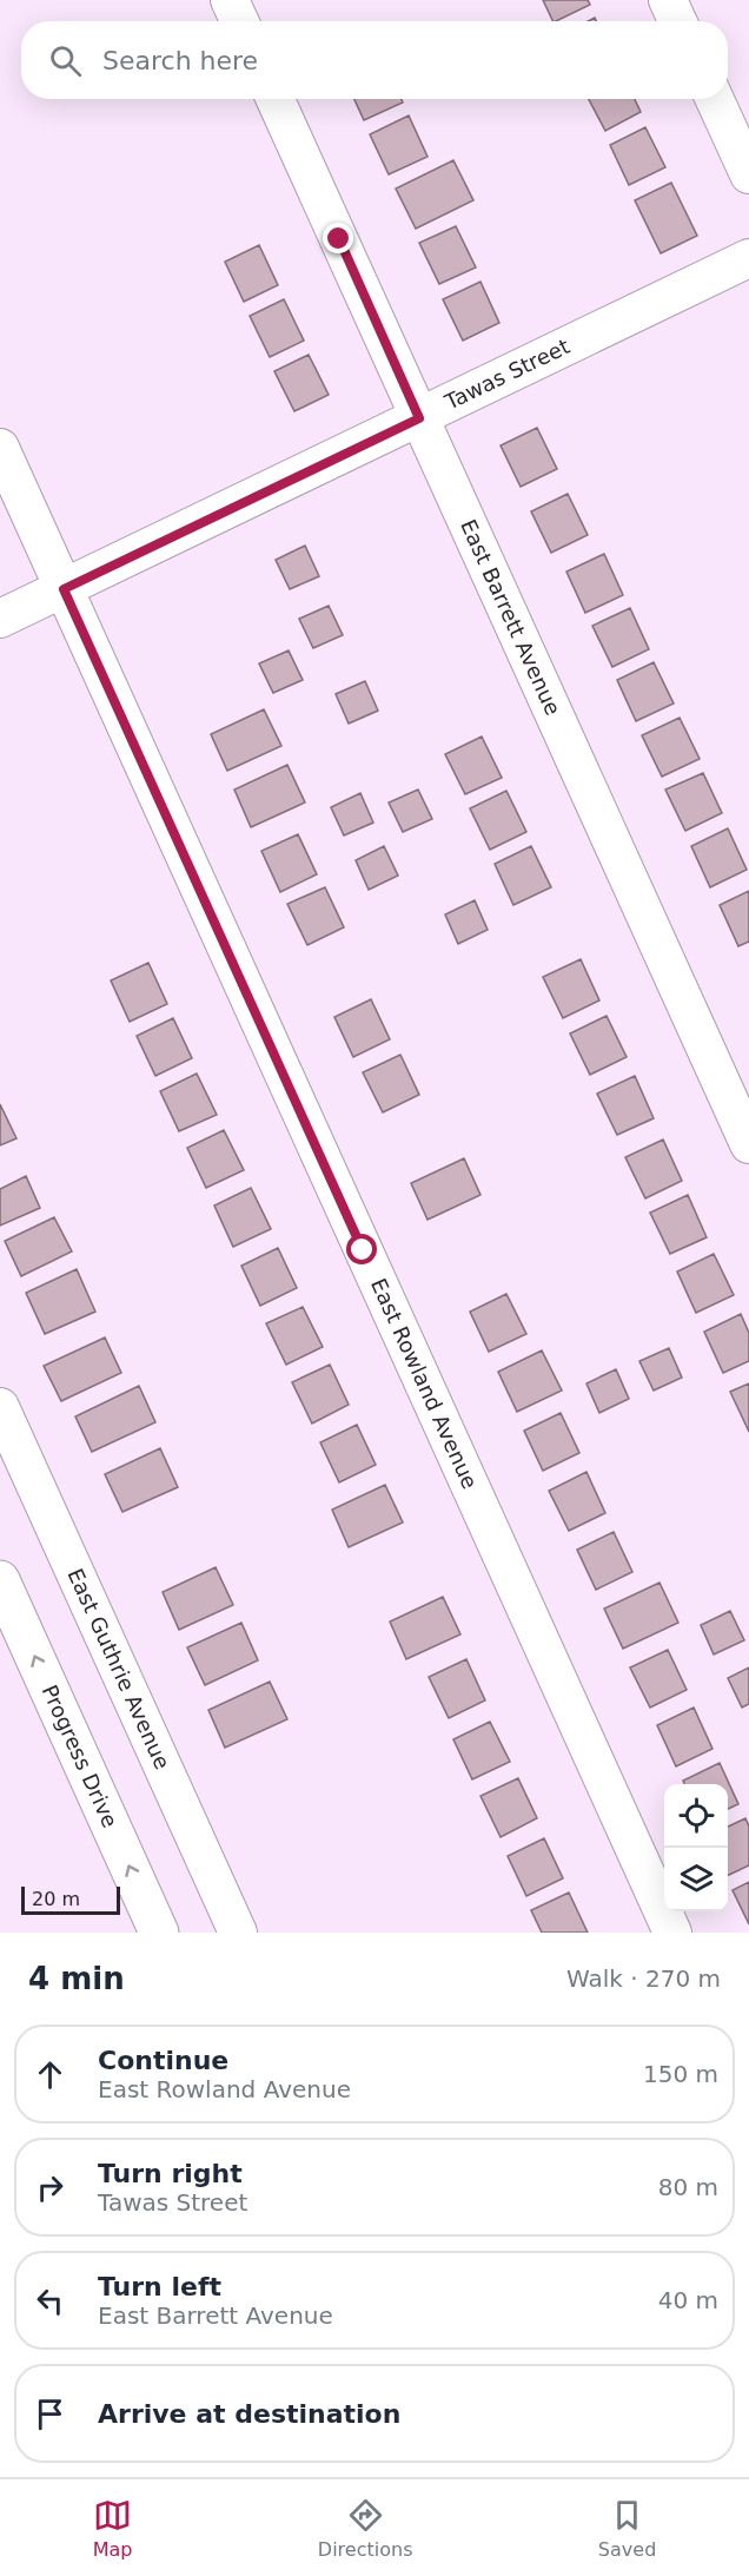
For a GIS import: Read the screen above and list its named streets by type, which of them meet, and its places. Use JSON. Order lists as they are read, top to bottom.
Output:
{
  "streets": {
    "main road": ["Progress Drive"],
    "street": [
      "Tawas Street",
      "East Barrett Avenue",
      "East Rowland Avenue",
      "East Guthrie Avenue"
    ]
  },
  "crossings": [
    ["Tawas Street", "East Barrett Avenue"],
    ["Tawas Street", "East Rowland Avenue"]
  ],
  "one_way": ["Progress Drive"],
  "scale_bar": "20 m",
  "page": {
    "search": "Search here",
    "scale": "20 m",
    "heading": ["4 min", "Walk · 270 m"],
    "list": [
      ["Continue", "East Rowland Avenue", "150 m"],
      ["Turn right", "Tawas Street", "80 m"],
      ["Turn left", "East Barrett Avenue", "40 m"],
      "Arrive at destination"
    ],
    "nav": ["Map", "Directions", "Saved"]
  }
}
